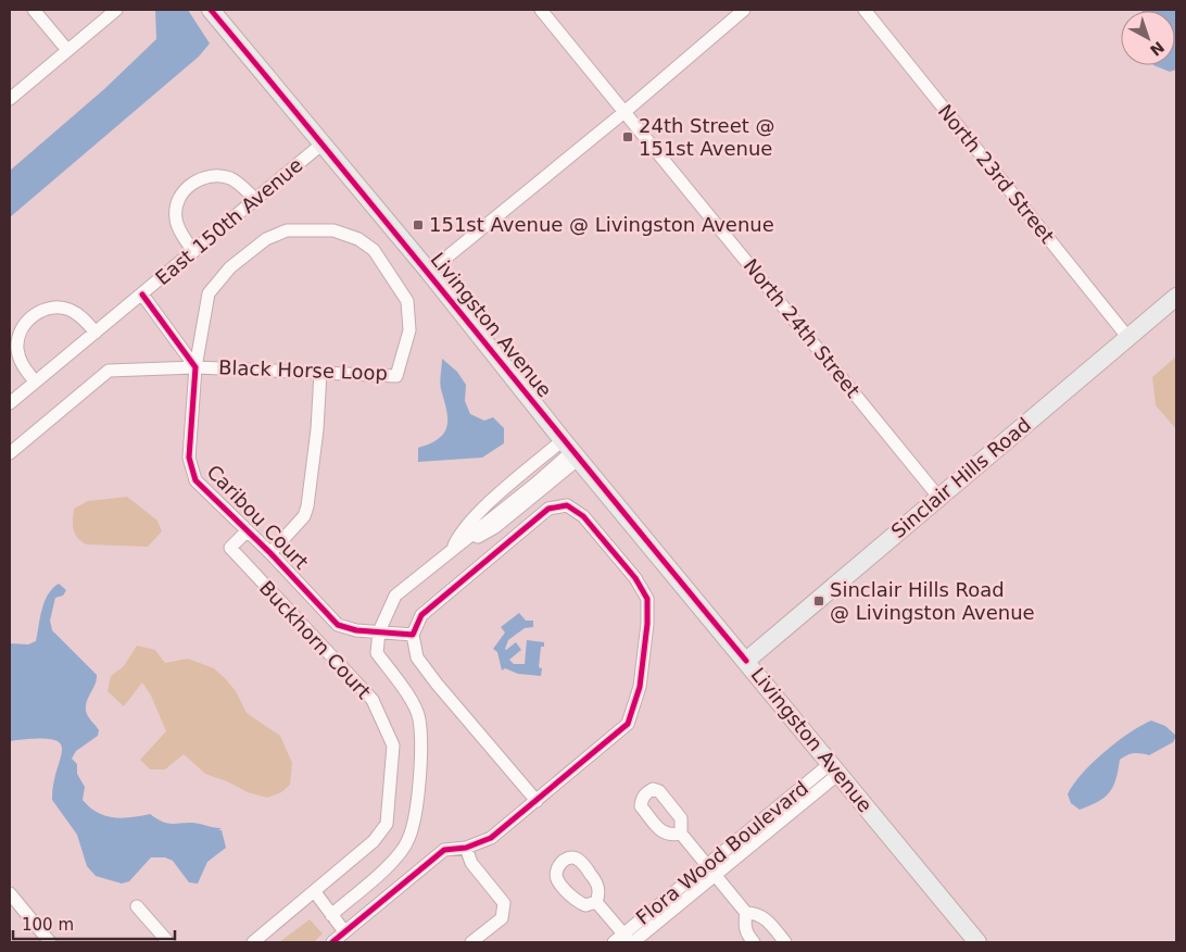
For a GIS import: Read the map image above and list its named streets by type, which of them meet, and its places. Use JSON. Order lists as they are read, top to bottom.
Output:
{
  "streets": {
    "street": [
      "North 23rd Street",
      "East 150th Avenue",
      "Livingston Avenue",
      "North 24th Street",
      "Black Horse Loop",
      "Sinclair Hills Road",
      "Caribou Court",
      "Buckhorn Court",
      "Flora Wood Boulevard"
    ]
  },
  "crossings": [
    ["North 23rd Street", "Sinclair Hills Road"],
    ["East 150th Avenue", "Livingston Avenue"],
    ["Livingston Avenue", "Sinclair Hills Road"],
    ["Livingston Avenue", "Flora Wood Boulevard"],
    ["North 24th Street", "Sinclair Hills Road"],
    ["Black Horse Loop", "Caribou Court"],
    ["Caribou Court", "Buckhorn Court"]
  ],
  "places": {
    "transit": ["24th Street @ 151st Avenue", "151st Avenue @ Livingston Avenue", "Sinclair Hills Road @ Livingston Avenue"]
  },
  "scale_bar": "100 m",
  "north": "bottom right"
}
